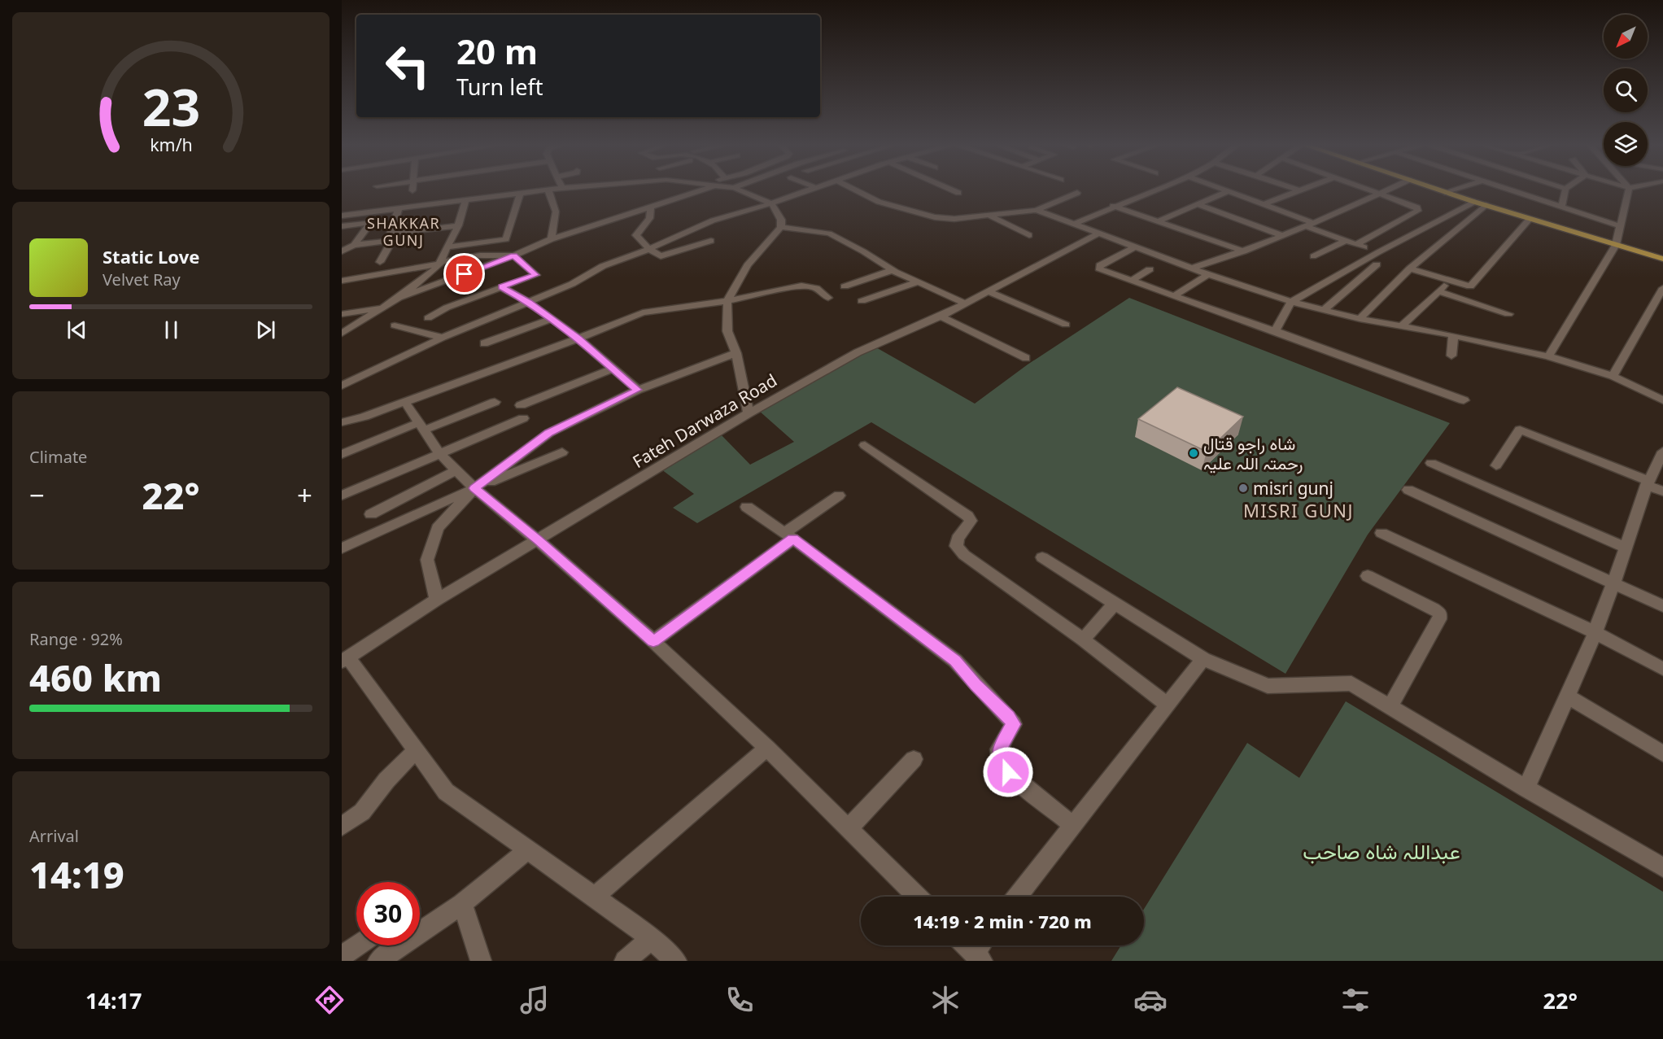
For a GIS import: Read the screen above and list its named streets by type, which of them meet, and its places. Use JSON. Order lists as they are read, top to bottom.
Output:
{
  "streets": {
    "street": ["Fateh Darwaza Road"]
  },
  "districts": ["SHAKKAR GUNJ", "MISRI GUNJ"],
  "parks": ["عبداللہ شاہ صاحب"],
  "places": ["شاہ راجو قتال رحمتہ اللہ علیہ", "misri gunj"],
  "north": "bottom left",
  "page": {
    "turn": ["20 m", "Turn left"],
    "song": ["Static Love", "Velvet Ray"],
    "tile": [
      "Climate",
      ["Range · 92%", "460 km"],
      ["Arrival", "14:19"]
    ],
    "heat": ["−", "22°", "+"],
    "limit": "30",
    "trip": "14:19 · 2 min · 720 m",
    "tabs": ["14:17", "22°"],
    "gauge": ["23", "km/h"]
  }
}
